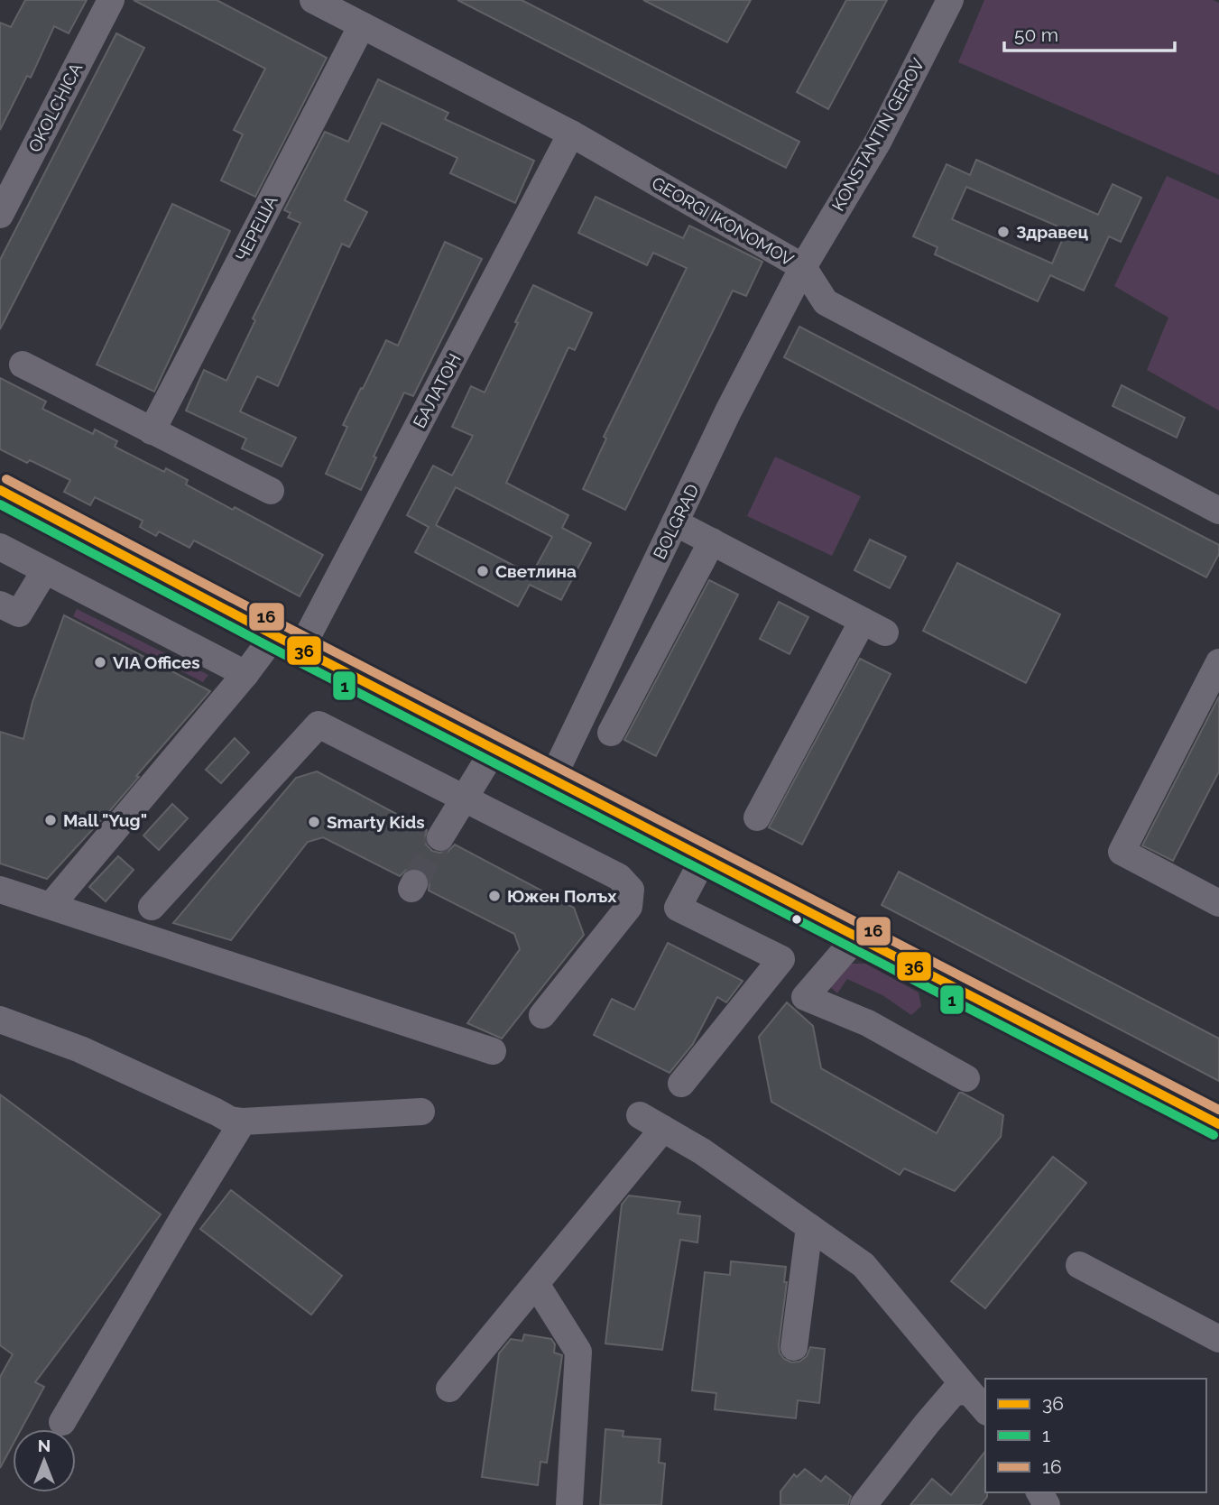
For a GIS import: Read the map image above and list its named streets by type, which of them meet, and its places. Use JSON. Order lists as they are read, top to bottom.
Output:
{
  "streets": {
    "street": [
      "OKOLCHICA",
      "KONSTANTIN GEROV",
      "GEORGI IKONOMOV",
      "ЧЕРЕША",
      "БАЛАТОН",
      "BOLGRAD"
    ]
  },
  "crossings": [
    ["KONSTANTIN GEROV", "GEORGI IKONOMOV"],
    ["KONSTANTIN GEROV", "BOLGRAD"],
    ["GEORGI IKONOMOV", "ЧЕРЕША"],
    ["GEORGI IKONOMOV", "БАЛАТОН"],
    ["GEORGI IKONOMOV", "BOLGRAD"]
  ],
  "places": [
    "Здравец",
    "Светлина",
    "VIA Offices",
    "Mall \"Yug\"",
    "Smarty Kids",
    "Южен Полъх"
  ],
  "lines": ["transit line 16", "transit line 36", "transit line 1"],
  "legend": ["36", "1", "16"],
  "scale_bar": "50 m",
  "north": "top"
}
